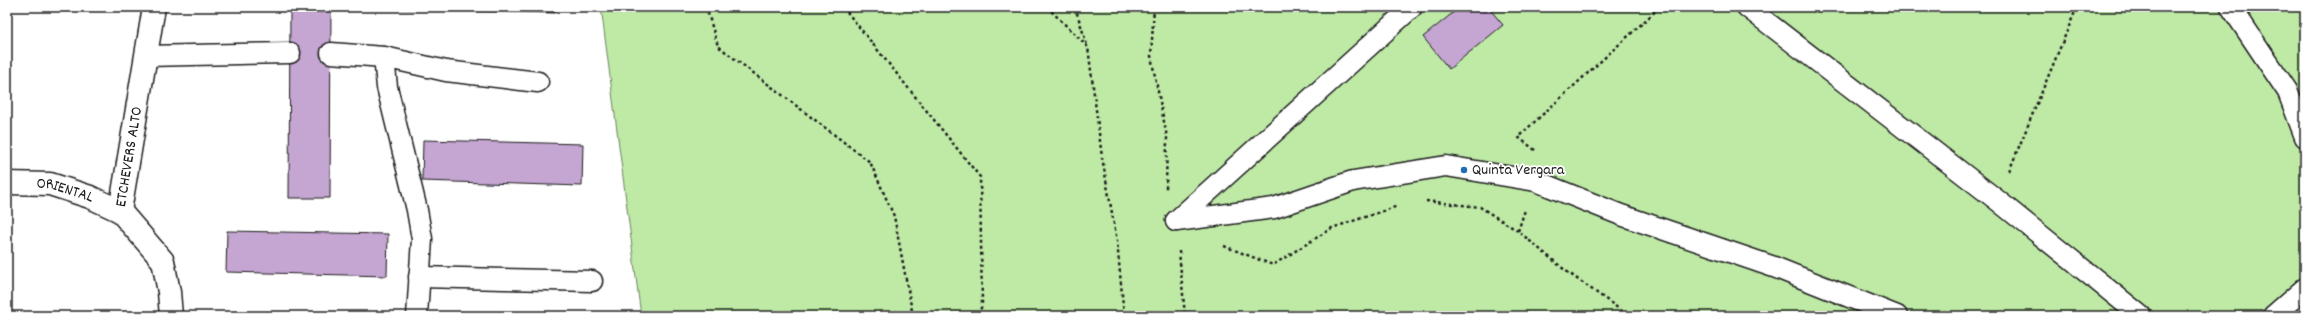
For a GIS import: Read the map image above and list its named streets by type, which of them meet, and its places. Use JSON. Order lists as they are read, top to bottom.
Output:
{
  "streets": {
    "street": ["ETCHEVERS ALTO", "ORIENTAL"]
  },
  "crossings": [
    ["ETCHEVERS ALTO", "ORIENTAL"]
  ],
  "places": ["Quinta Vergara"]
}
